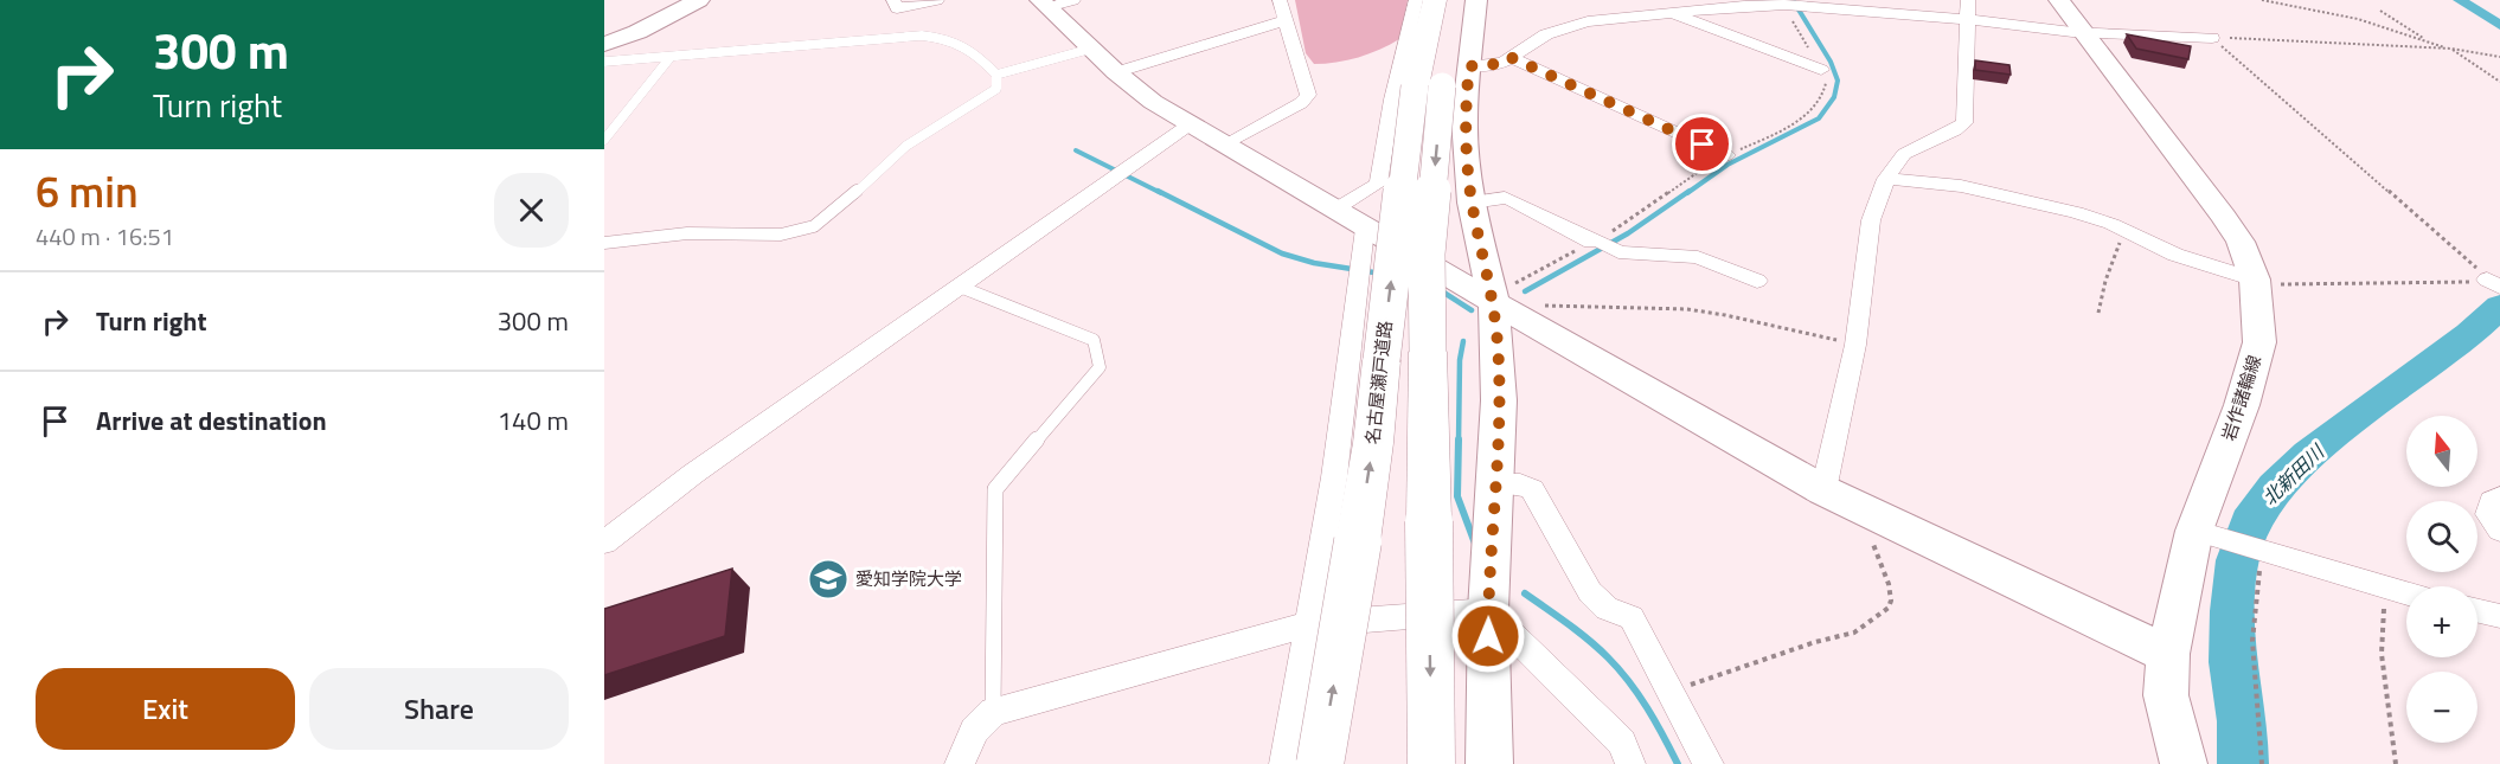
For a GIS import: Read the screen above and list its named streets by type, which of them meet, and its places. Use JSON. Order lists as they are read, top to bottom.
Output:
{
  "streets": {
    "highway": ["名古屋瀬戸道路"],
    "main road": ["岩作諸輪線"]
  },
  "water": ["北新田川"],
  "places": {
    "school or university": ["愛知学院大学"]
  },
  "north": "top",
  "page": {
    "turn": ["300 m", "Turn right"],
    "heading": ["6 min", "440 m · 16:51"],
    "list": [
      {
        "name": "Turn right",
        "value": "300 m"
      },
      {
        "name": "Arrive at destination",
        "value": "140 m"
      }
    ],
    "map_buttons": ["+", "−"],
    "buttons": ["Exit", "Share"]
  }
}
